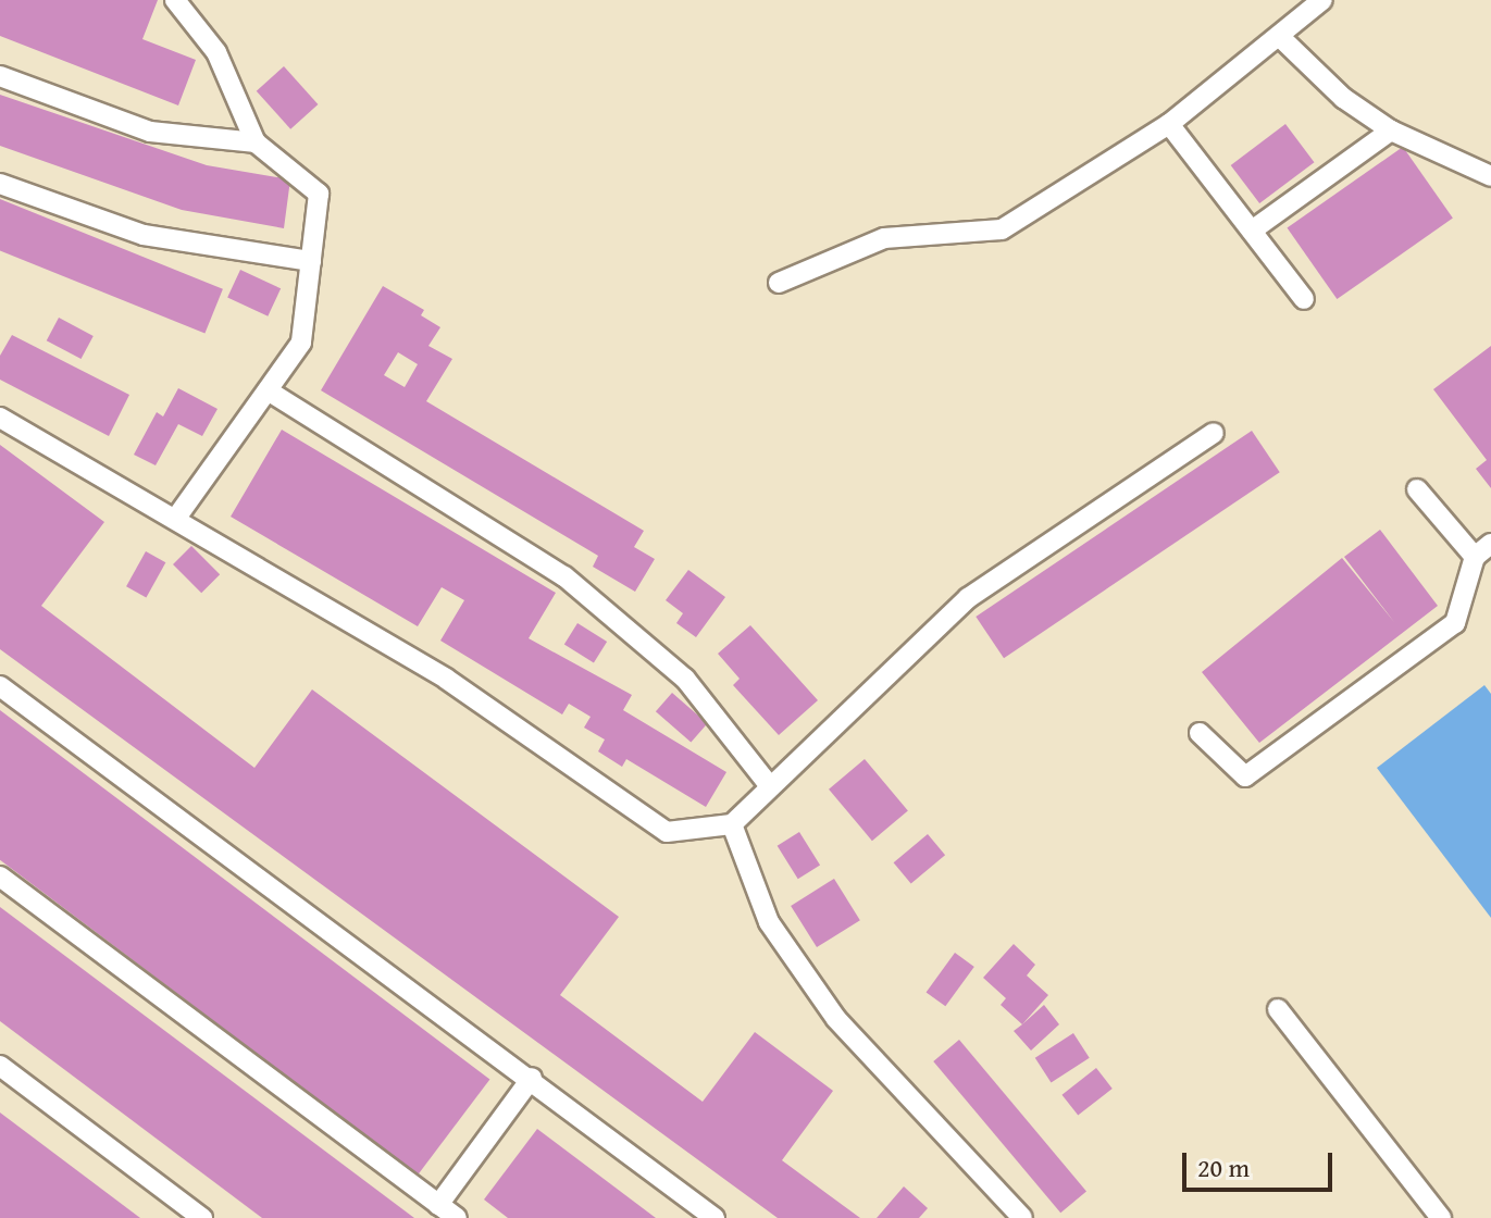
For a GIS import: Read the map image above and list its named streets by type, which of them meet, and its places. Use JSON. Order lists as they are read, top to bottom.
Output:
{
  "scale_bar": "20 m"
}
